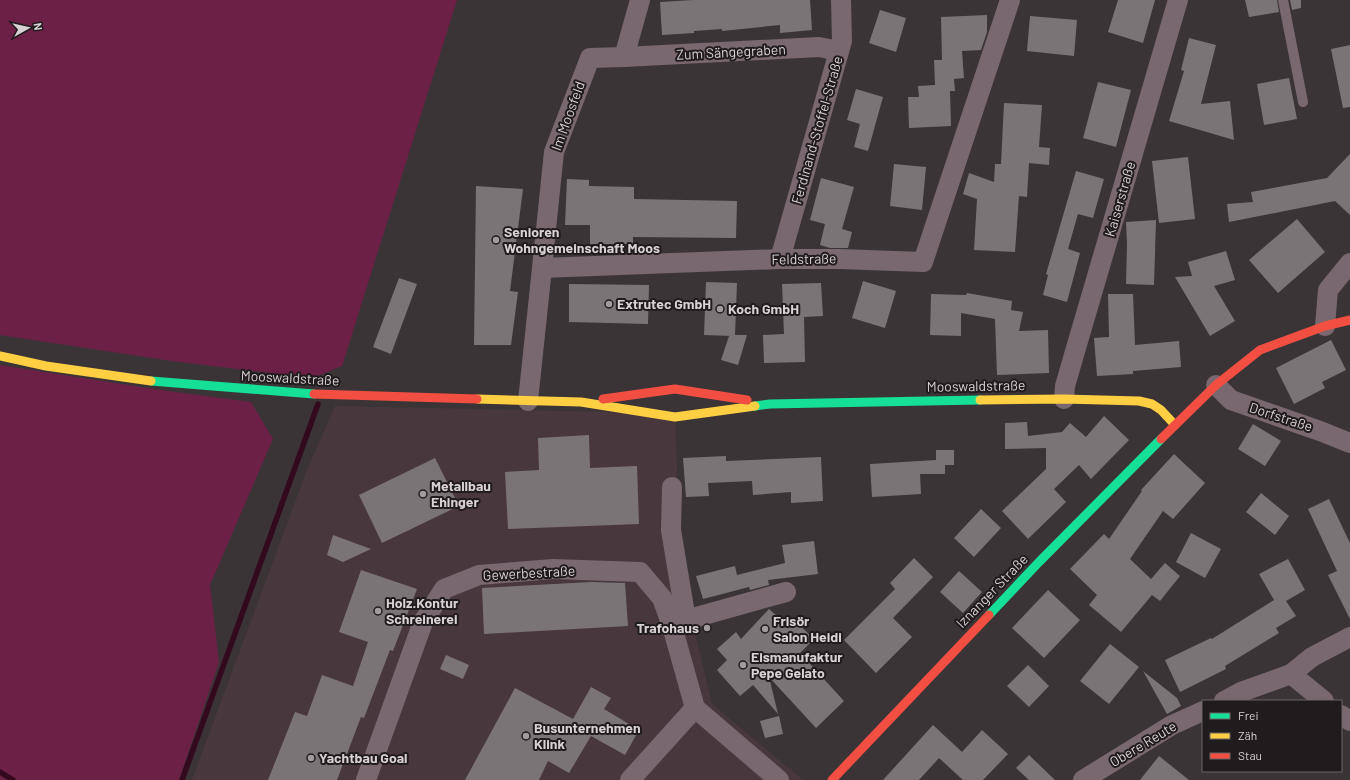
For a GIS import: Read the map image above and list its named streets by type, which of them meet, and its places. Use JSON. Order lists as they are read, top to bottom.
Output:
{
  "streets": {
    "main road": ["Mooswaldstraße", "Iznanger Straße"],
    "street": [
      "Zum Sängegraben",
      "Im Moosfeld",
      "Ferdinand-Stoffel-Straße",
      "Kaiserstraße",
      "Feldstraße",
      "Dorfstraße",
      "Gewerbestraße",
      "Obere Reute"
    ]
  },
  "crossings": [
    ["Zum Sängegraben", "Im Moosfeld"],
    ["Zum Sängegraben", "Ferdinand-Stoffel-Straße"],
    ["Im Moosfeld", "Feldstraße"],
    ["Ferdinand-Stoffel-Straße", "Feldstraße"],
    ["Kaiserstraße", "Mooswaldstraße"],
    ["Mooswaldstraße", "Iznanger Straße"],
    ["Dorfstraße", "Iznanger Straße"]
  ],
  "places": [
    "Senioren Wohngemeinschaft Moos",
    "Extrutec GmbH",
    "Koch GmbH",
    "Metallbau Ehinger",
    "Holz.Kontur Schreinerei",
    "Trafohaus",
    "Frisör Salon Heidi",
    "Eismanufaktur Pepe Gelato",
    "Busunternehmen Klink",
    "Yachtbau Goal"
  ],
  "legend": ["Frei", "Zäh", "Stau"],
  "north": "right"
}
